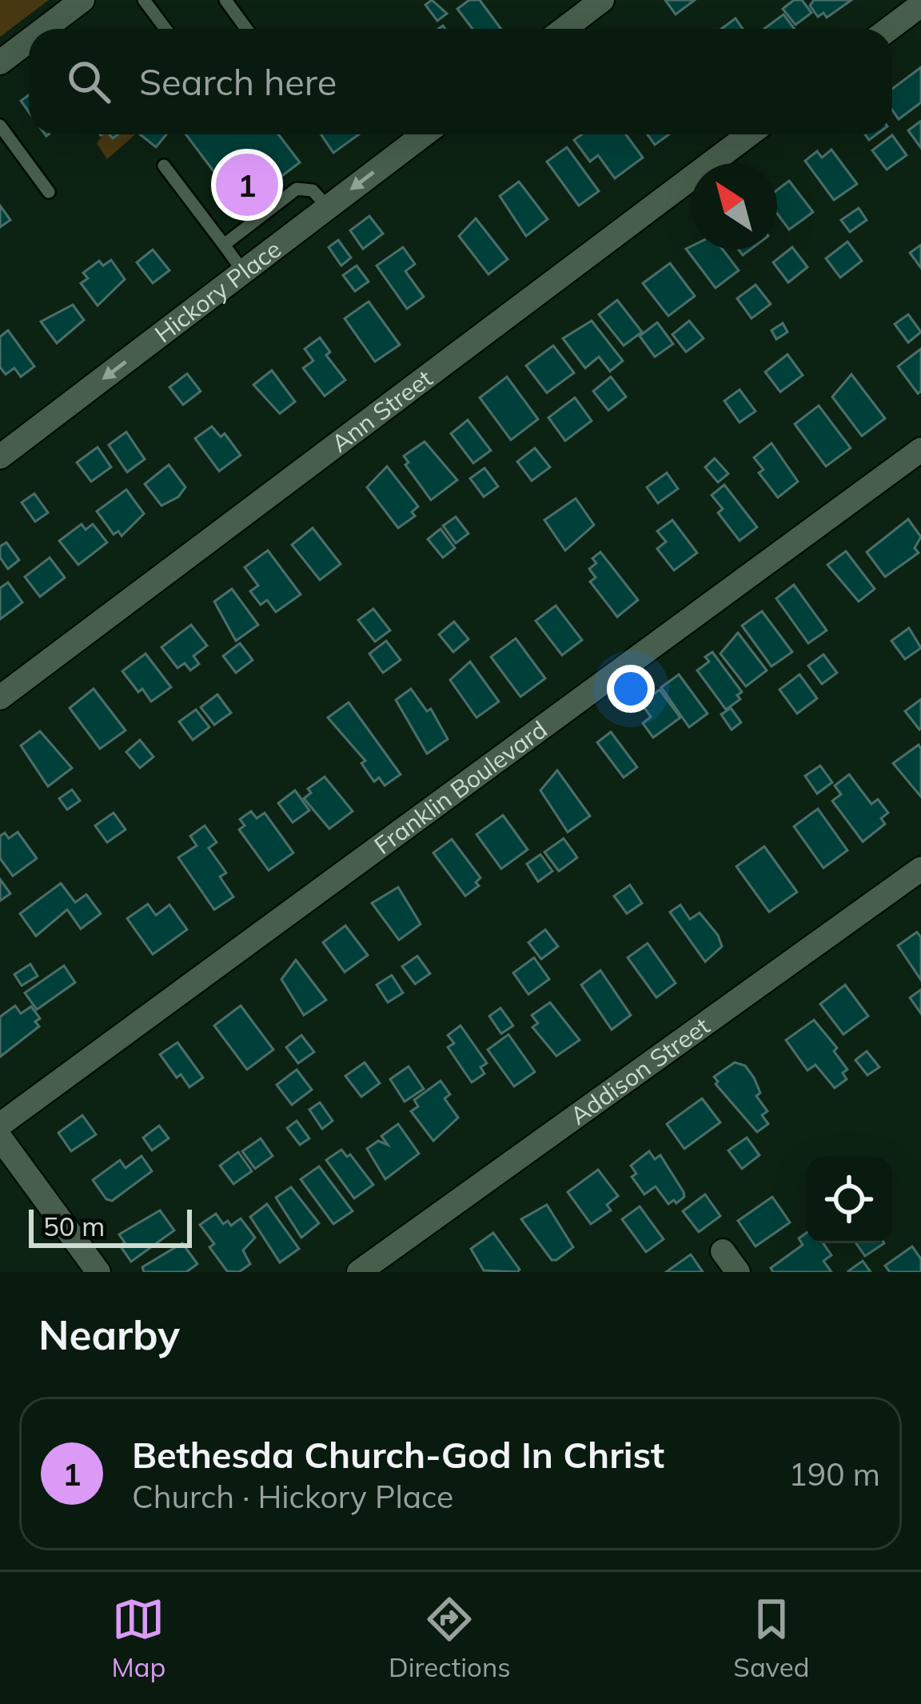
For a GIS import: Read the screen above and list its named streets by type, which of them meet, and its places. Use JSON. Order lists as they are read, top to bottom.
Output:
{
  "streets": {
    "street": [
      "Hickory Place",
      "Ann Street",
      "Franklin Boulevard",
      "Addison Street"
    ]
  },
  "one_way": ["Hickory Place"],
  "scale_bar": "50 m",
  "north": "top left",
  "page": {
    "search": "Search here",
    "pins": "1",
    "scale": "50 m",
    "heading": "Nearby",
    "list": [
      {
        "mark": "1",
        "name": "Bethesda Church-God In Christ",
        "note": "Church · Hickory Place",
        "value": "190 m"
      }
    ],
    "nav": ["Map", "Directions", "Saved"]
  }
}
